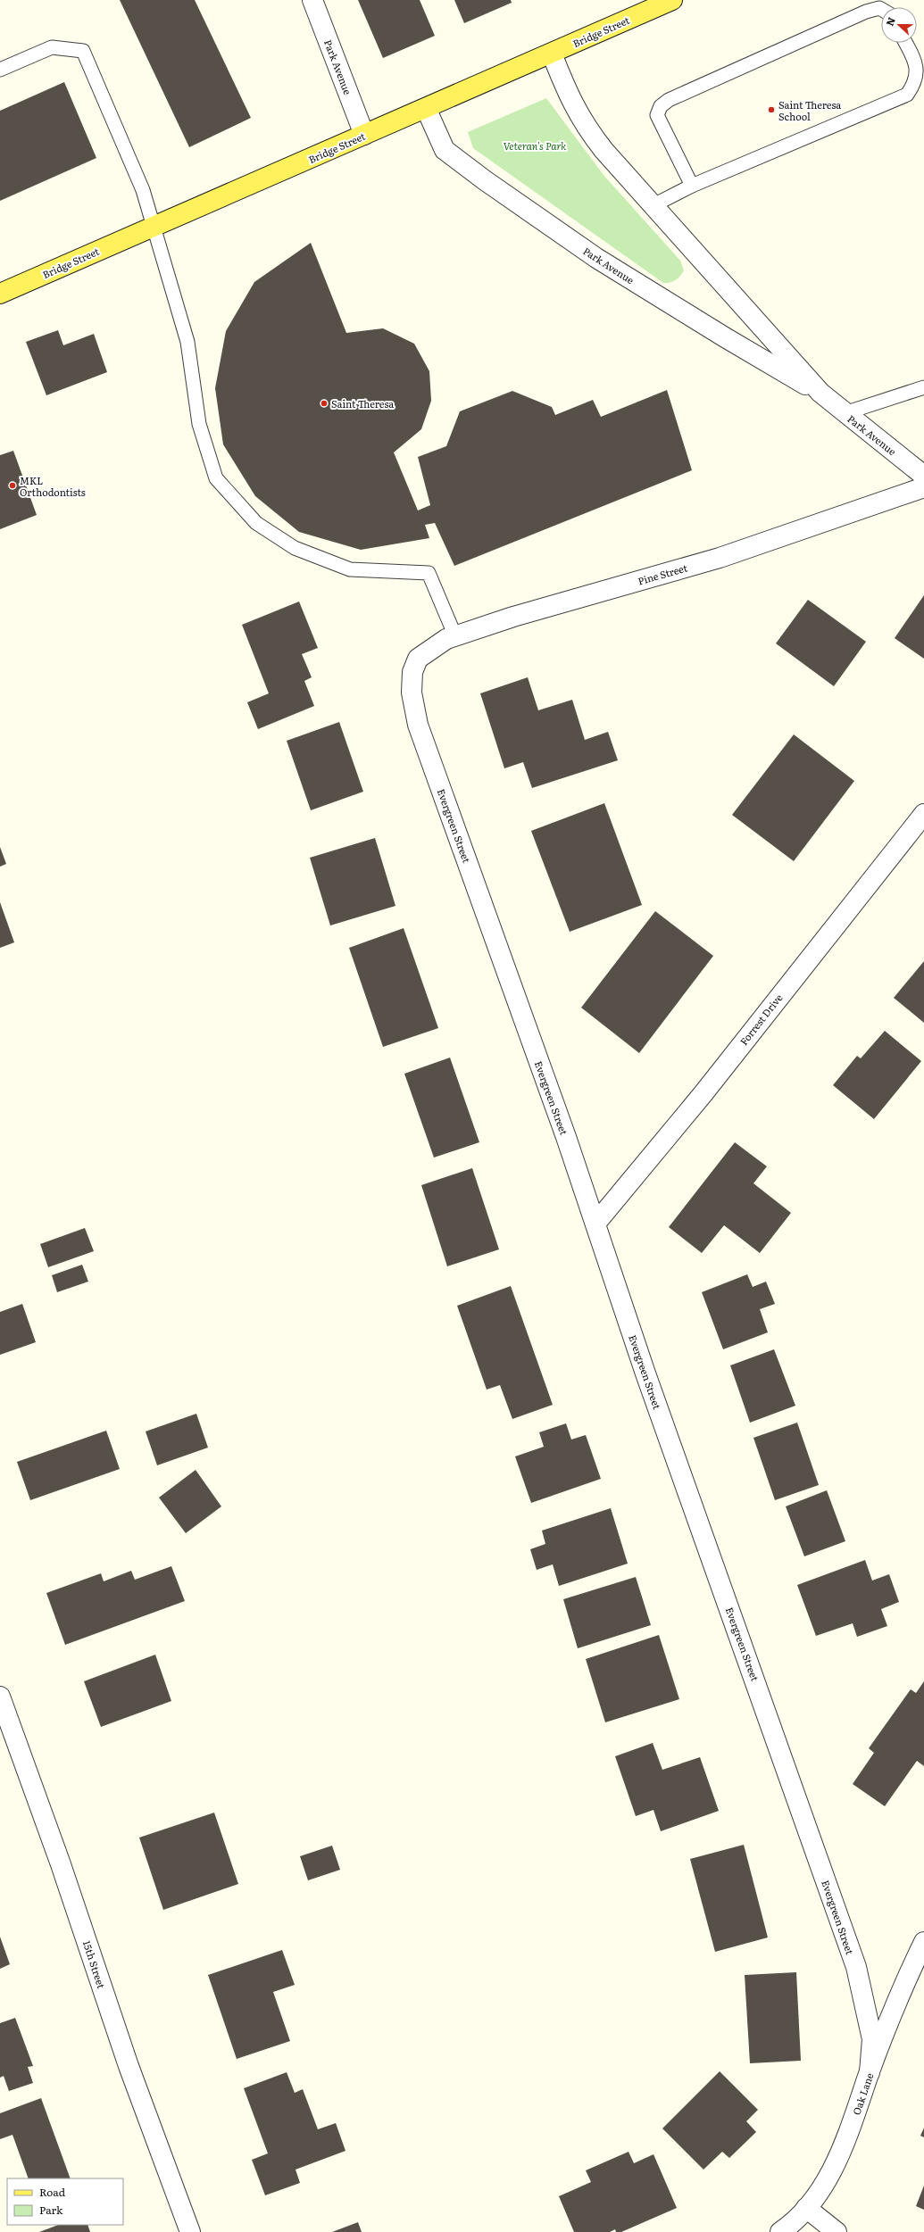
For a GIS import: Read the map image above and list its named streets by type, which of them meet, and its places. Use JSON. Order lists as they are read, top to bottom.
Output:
{
  "streets": {
    "main road": ["Bridge Street"],
    "street": [
      "Park Avenue",
      "Pine Street",
      "Evergreen Street",
      "Forrest Drive",
      "15th Street",
      "Oak Lane"
    ]
  },
  "crossings": [
    ["Bridge Street", "Park Avenue"],
    ["Pine Street", "Evergreen Street"],
    ["Evergreen Street", "Forrest Drive"],
    ["Evergreen Street", "Oak Lane"]
  ],
  "parks": ["Veteran's Park"],
  "places": ["Saint Theresa School", "Saint Theresa", "MKL Orthodontists"],
  "legend": ["Road", "Park"],
  "north": "left"
}
